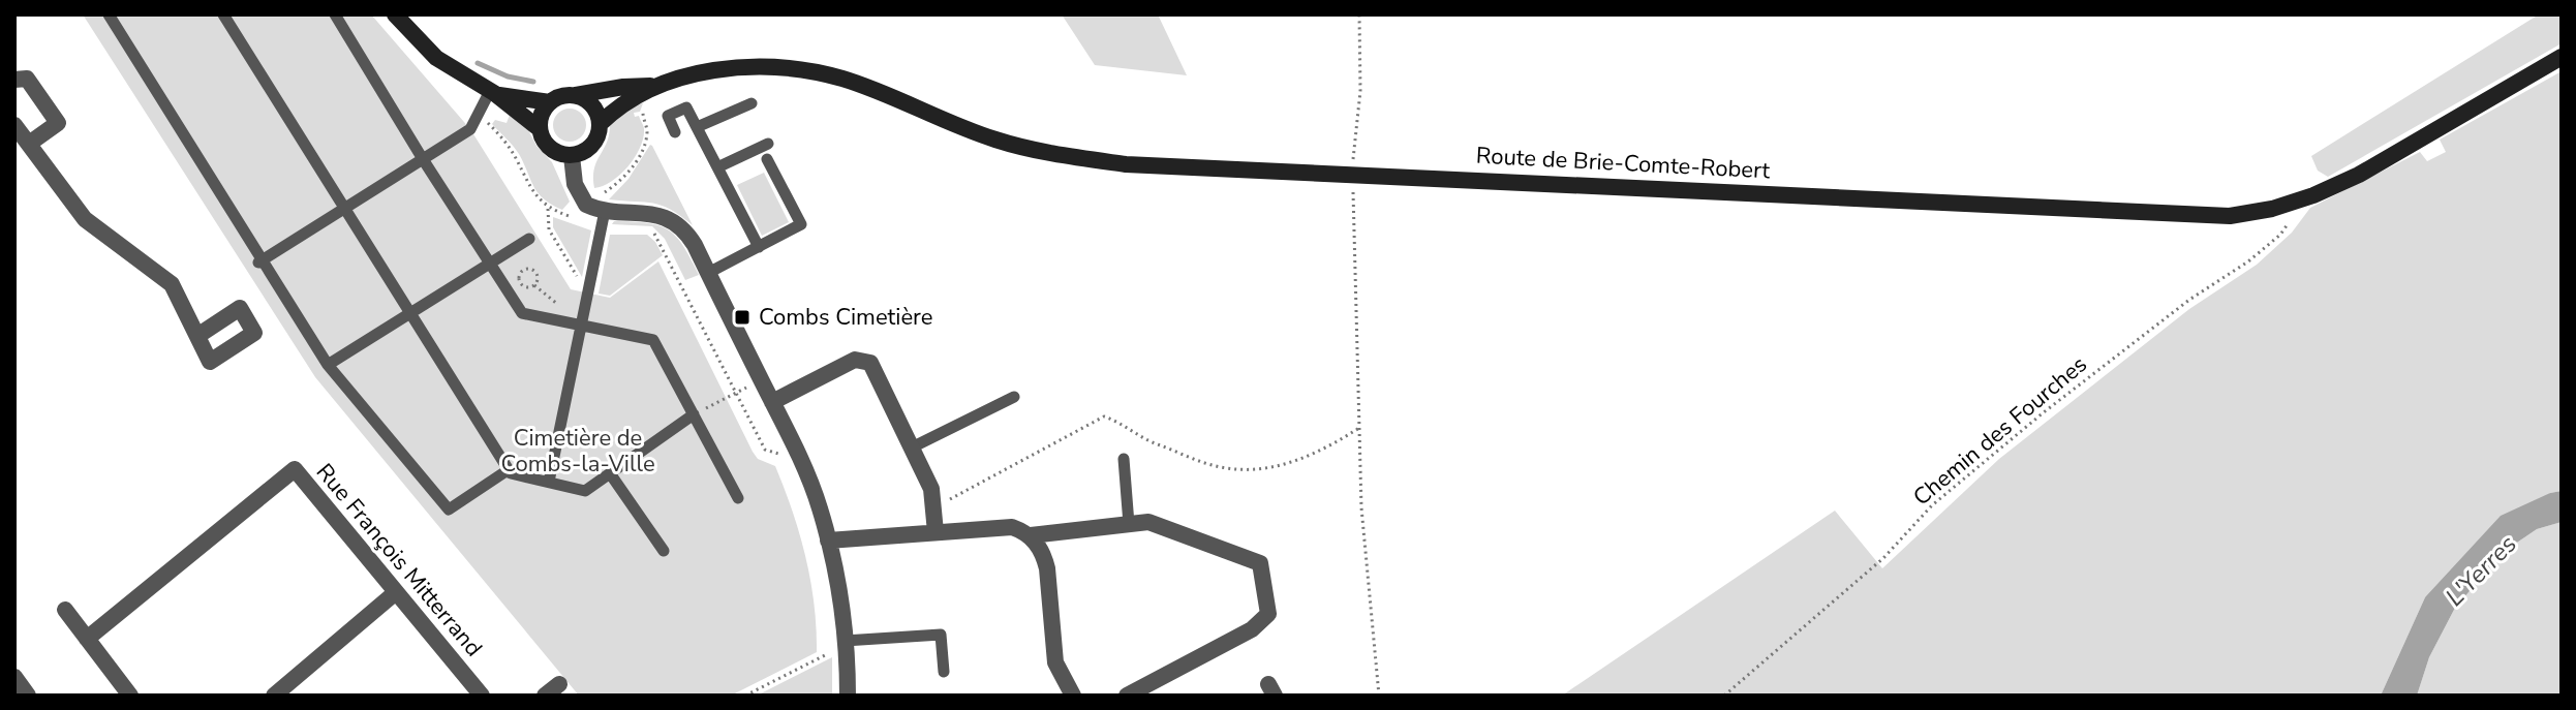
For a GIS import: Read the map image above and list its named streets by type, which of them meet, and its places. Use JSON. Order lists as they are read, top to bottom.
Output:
{
  "streets": {
    "main road": ["Route de Brie-Comte-Robert"],
    "street": ["Rue François Mitterrand"],
    "path": ["Chemin des Fourches"]
  },
  "crossings": [
    ["Route de Brie-Comte-Robert", "Chemin des Fourches"]
  ],
  "water": ["L'Yerres"],
  "parks": ["Cimetière de Combs-la-Ville"],
  "places": {
    "transit": ["Combs Cimetière"]
  }
}
